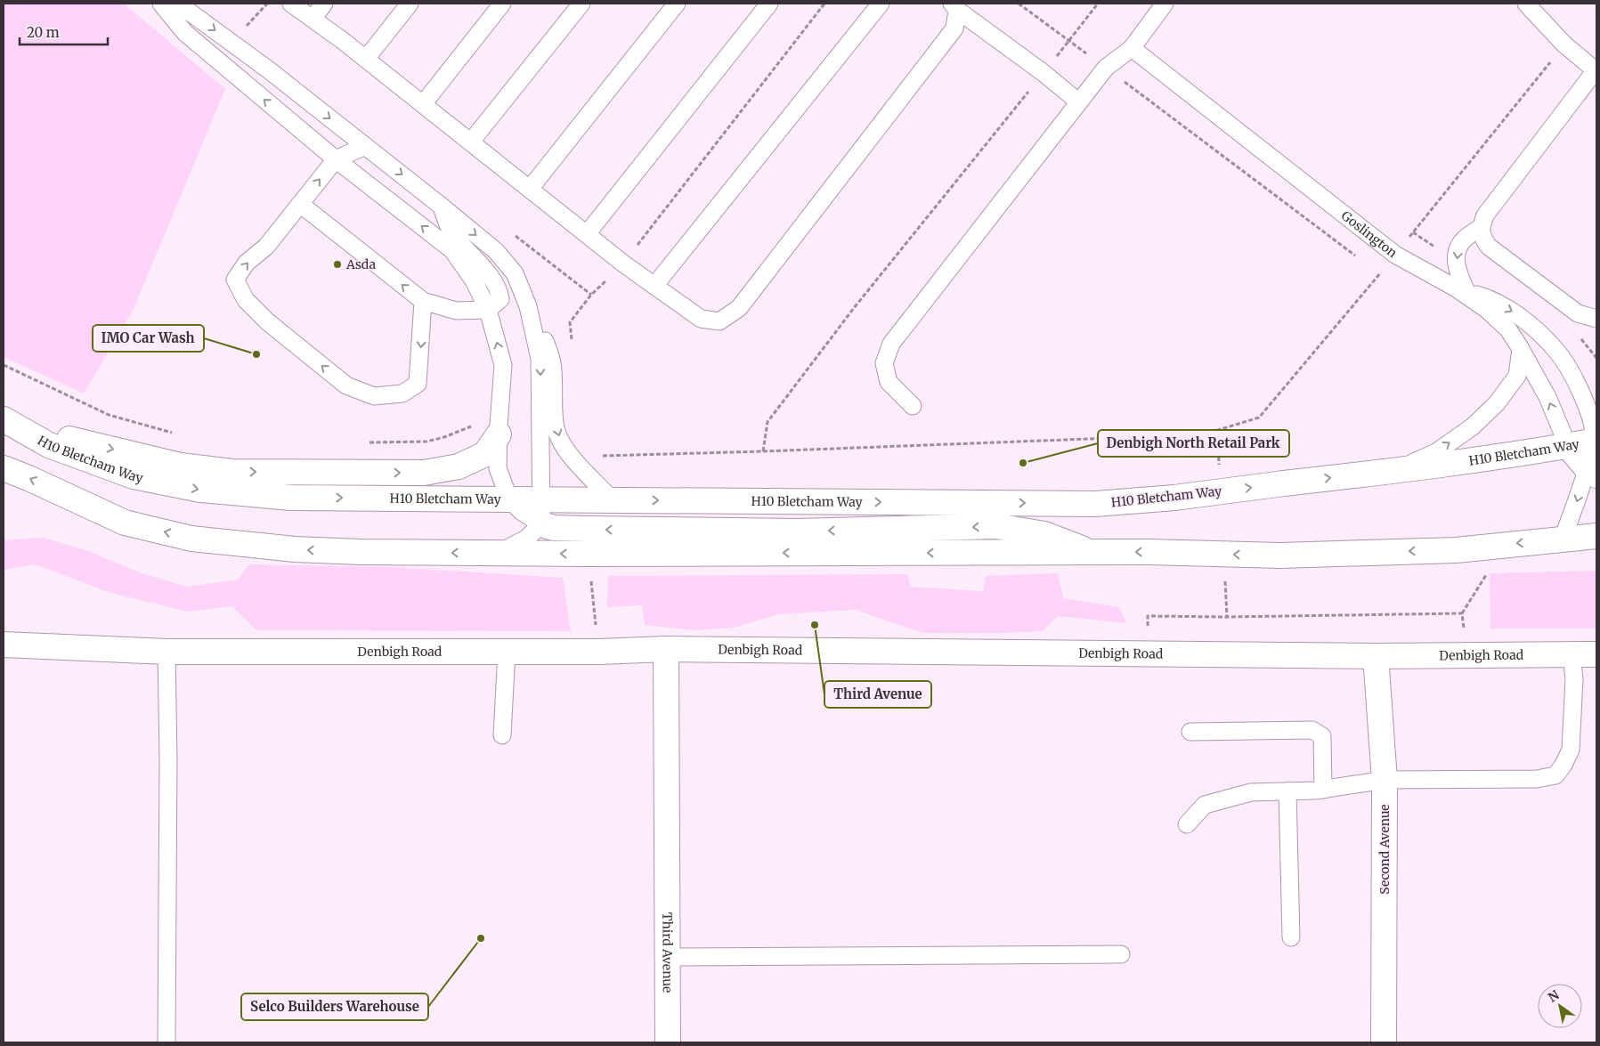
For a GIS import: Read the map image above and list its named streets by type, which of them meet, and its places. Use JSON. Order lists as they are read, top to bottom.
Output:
{
  "streets": {
    "street": [
      "H10 Bletcham Way",
      "Denbigh Road",
      "Second Avenue",
      "Third Avenue"
    ],
    "lane": ["Goslington"]
  },
  "crossings": [
    ["Goslington", "H10 Bletcham Way"],
    ["Denbigh Road", "Second Avenue"],
    ["Denbigh Road", "Third Avenue"]
  ],
  "places": [
    "Asda",
    "IMO Car Wash",
    "Denbigh North Retail Park",
    "Third Avenue",
    "Selco Builders Warehouse"
  ],
  "scale_bar": "20 m",
  "north": "top left"
}
